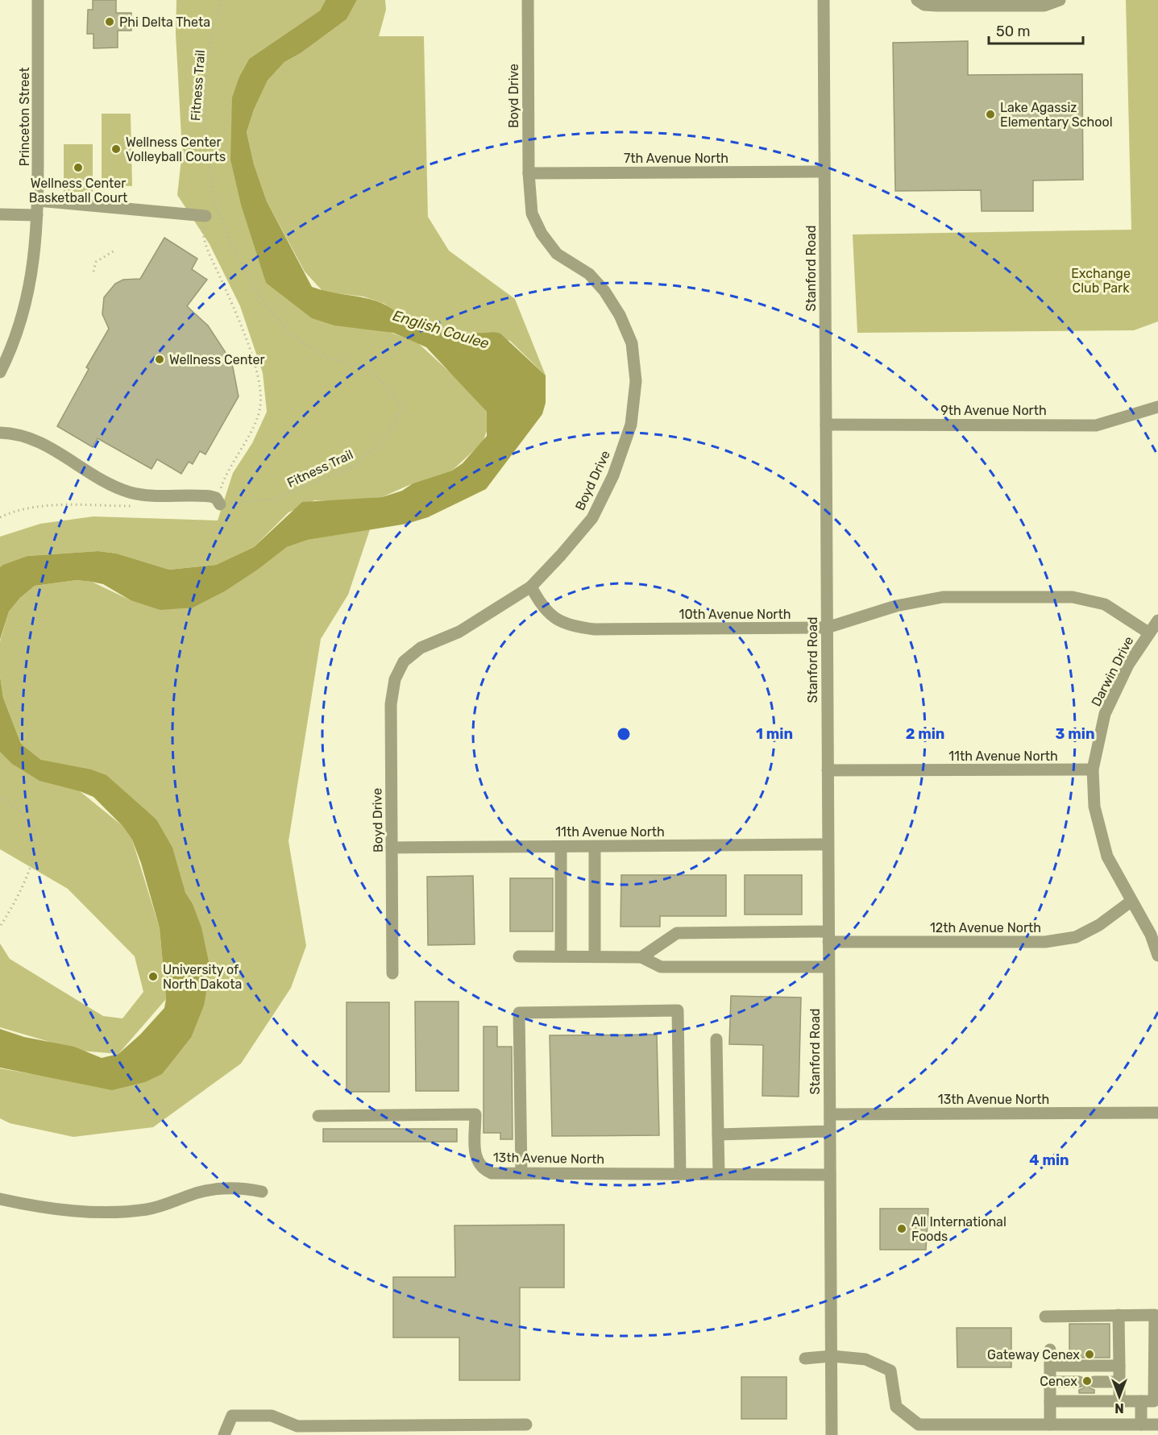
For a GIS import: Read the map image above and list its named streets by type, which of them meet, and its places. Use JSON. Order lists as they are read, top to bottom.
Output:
{
  "streets": {
    "street": [
      "Boyd Drive",
      "Princeton Street",
      "7th Avenue North",
      "Stanford Road",
      "9th Avenue North",
      "10th Avenue North",
      "Darwin Drive",
      "11th Avenue North",
      "12th Avenue North",
      "13th Avenue North"
    ],
    "path": ["Fitness Trail"]
  },
  "crossings": [
    ["Boyd Drive", "7th Avenue North"],
    ["Boyd Drive", "10th Avenue North"],
    ["Boyd Drive", "11th Avenue North"],
    ["7th Avenue North", "Stanford Road"],
    ["Stanford Road", "9th Avenue North"],
    ["Stanford Road", "10th Avenue North"],
    ["Stanford Road", "11th Avenue North"],
    ["Stanford Road", "12th Avenue North"],
    ["Stanford Road", "13th Avenue North"],
    ["10th Avenue North", "Darwin Drive"],
    ["Darwin Drive", "11th Avenue North"],
    ["Darwin Drive", "12th Avenue North"]
  ],
  "water": ["English Coulee"],
  "parks": ["Exchange Club Park"],
  "places": [
    "Phi Delta Theta",
    "Lake Agassiz Elementary School",
    "Wellness Center Volleyball Courts",
    "Wellness Center Basketball Court",
    "Wellness Center",
    "University of North Dakota",
    "All International Foods",
    "Gateway Cenex",
    "Cenex"
  ],
  "scale_bar": "50 m",
  "north": "bottom",
  "rings": [
    "1 min",
    "2 min",
    "3 min",
    "4 min"
  ]
}
